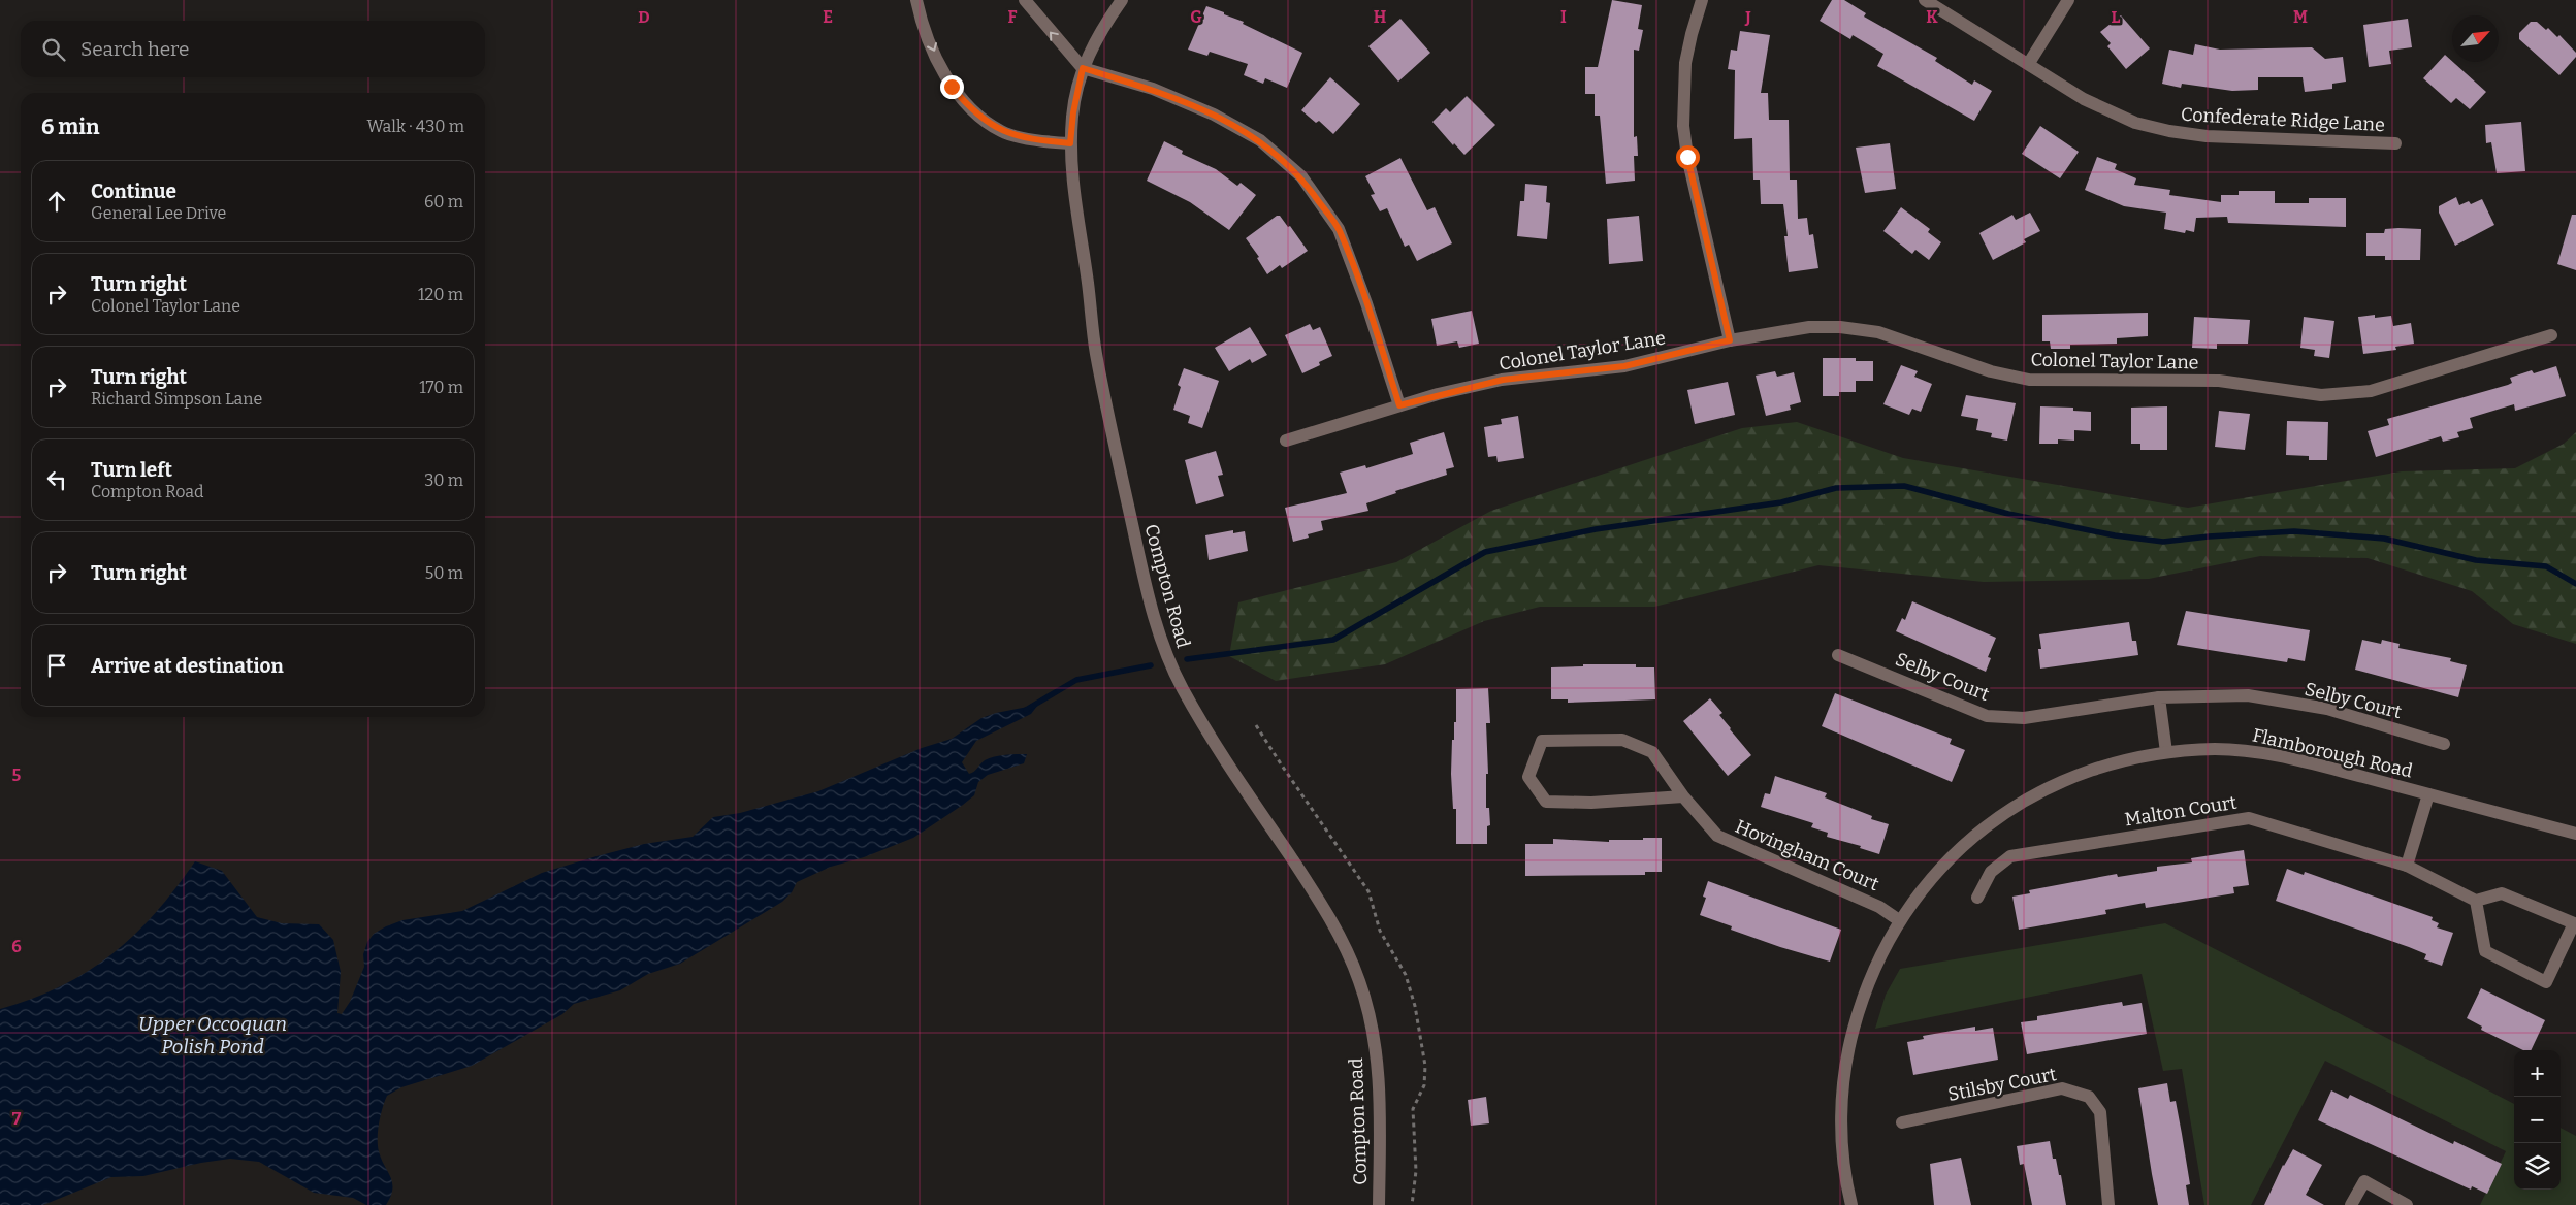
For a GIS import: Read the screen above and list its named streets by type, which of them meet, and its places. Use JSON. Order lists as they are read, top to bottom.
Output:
{
  "streets": {
    "street": [
      "Confederate Ridge Lane",
      "Colonel Taylor Lane",
      "Compton Road",
      "Selby Court",
      "Flamborough Road",
      "Malton Court",
      "Hovingham Court",
      "Stilsby Court"
    ]
  },
  "crossings": [
    ["Flamborough Road", "Hovingham Court"]
  ],
  "water": ["Upper Occoquan Polish Pond"],
  "north": "top right",
  "page": {
    "search": "Search here",
    "heading": ["6 min", "Walk · 430 m"],
    "list": [
      ["Continue", "General Lee Drive", "60 m"],
      ["Turn right", "Colonel Taylor Lane", "120 m"],
      ["Turn right", "Richard Simpson Lane", "170 m"],
      ["Turn left", "Compton Road", "30 m"],
      ["Turn right", "50 m"],
      "Arrive at destination"
    ],
    "map_buttons": ["+", "−"]
  },
  "grid": {
    "columns": [
      "D",
      "E",
      "F",
      "G",
      "H",
      "I",
      "J",
      "K",
      "L",
      "M"
    ],
    "rows": ["5", "6", "7"]
  }
}
